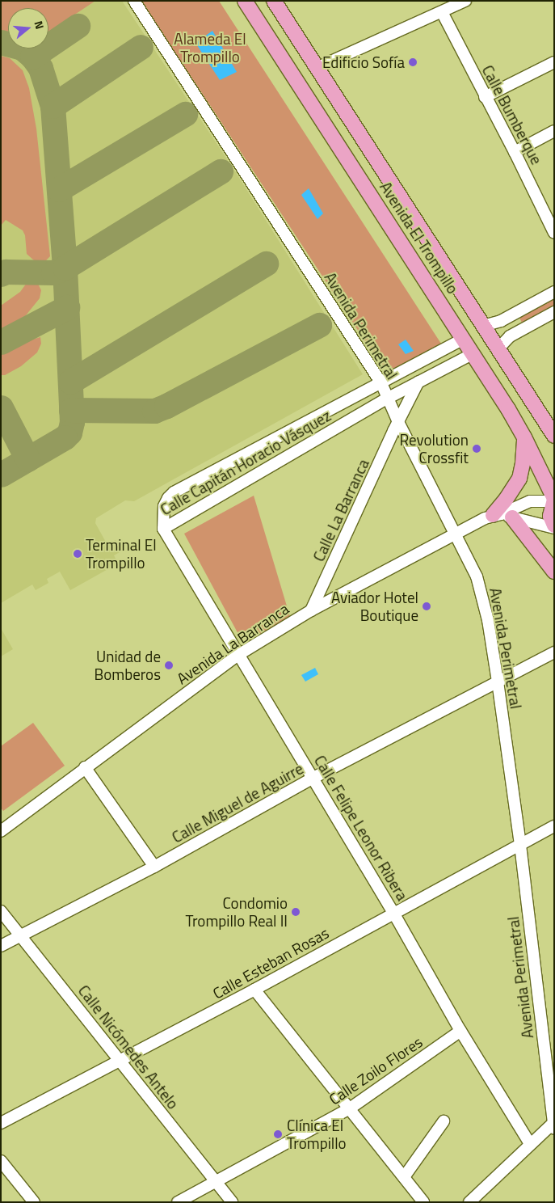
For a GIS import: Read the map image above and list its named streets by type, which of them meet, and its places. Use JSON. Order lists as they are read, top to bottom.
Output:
{
  "streets": {
    "main road": ["Avenida El Trompillo"],
    "street": [
      "Calle Bumberque",
      "Avenida Perimetral",
      "Calle Capitán Horacio Vásquez",
      "Calle La Barranca",
      "Avenida La Barranca",
      "Calle Miguel de Aguirre",
      "Calle Felipe Leonor Ribera",
      "Calle Esteban Rosas",
      "Calle Nicómedes Antelo",
      "Calle Zoilo Flores"
    ]
  },
  "crossings": [
    ["Avenida El Trompillo", "Calle Capitán Horacio Vásquez"],
    ["Avenida El Trompillo", "Avenida La Barranca"],
    ["Avenida Perimetral", "Calle Capitán Horacio Vásquez"],
    ["Avenida Perimetral", "Calle La Barranca"],
    ["Avenida Perimetral", "Avenida La Barranca"],
    ["Avenida Perimetral", "Calle Miguel de Aguirre"],
    ["Avenida Perimetral", "Calle Esteban Rosas"],
    ["Calle Capitán Horacio Vásquez", "Calle La Barranca"],
    ["Calle Capitán Horacio Vásquez", "Calle Felipe Leonor Ribera"],
    ["Calle La Barranca", "Avenida La Barranca"],
    ["Avenida La Barranca", "Calle Felipe Leonor Ribera"],
    ["Calle Miguel de Aguirre", "Calle Felipe Leonor Ribera"],
    ["Calle Miguel de Aguirre", "Calle Nicómedes Antelo"],
    ["Calle Felipe Leonor Ribera", "Calle Esteban Rosas"],
    ["Calle Felipe Leonor Ribera", "Calle Zoilo Flores"],
    ["Calle Esteban Rosas", "Calle Nicómedes Antelo"],
    ["Calle Nicómedes Antelo", "Calle Zoilo Flores"]
  ],
  "parks": ["Alameda El Trompillo"],
  "places": [
    "Edificio Sofía",
    "Revolution Crossfit",
    "Terminal El Trompillo",
    "Aviador Hotel Boutique",
    "Unidad de Bomberos",
    "Condomio Trompillo Real II",
    "Clínica El Trompillo"
  ],
  "north": "right"
}
